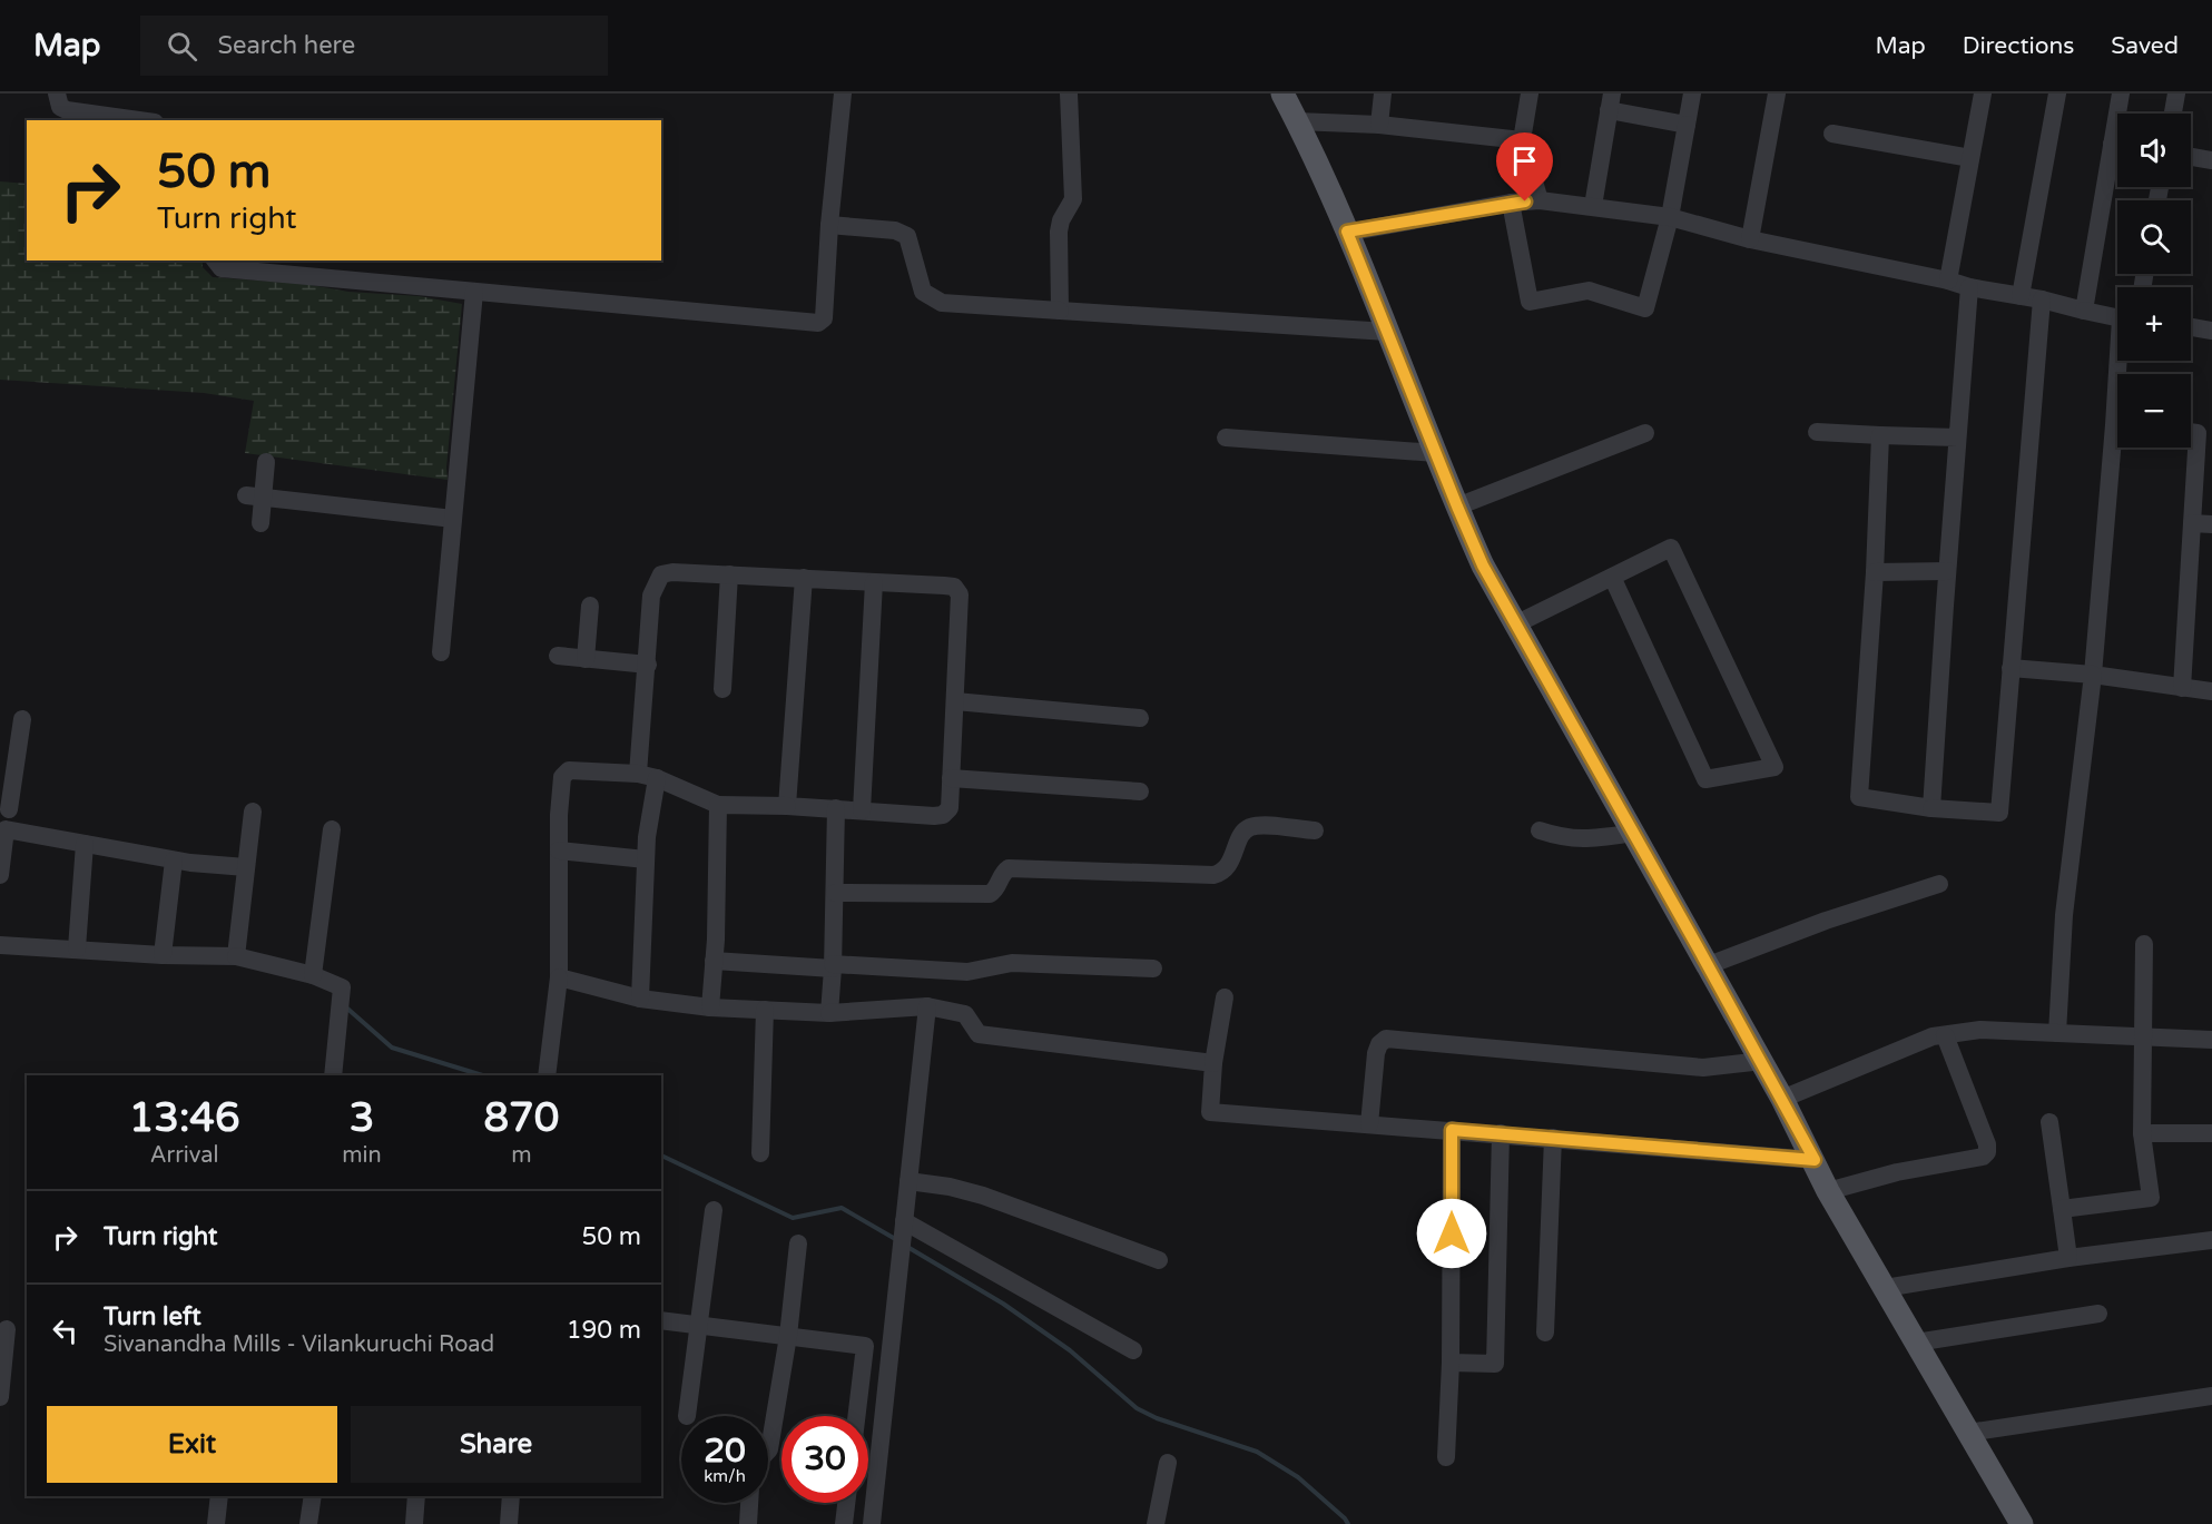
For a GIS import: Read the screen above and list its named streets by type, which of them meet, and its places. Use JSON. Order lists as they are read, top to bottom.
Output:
{
  "page": {
    "header": "Map",
    "search": "Search here",
    "nav": ["Map", "Directions", "Saved"],
    "map_buttons": ["+", "−"],
    "turn": ["50 m", "Turn right"],
    "eta": [
      "13:46",
      "Arrival",
      "3",
      "min",
      "870",
      "m"
    ],
    "list": [
      {
        "name": "Turn right",
        "value": "50 m"
      },
      {
        "name": "Turn left",
        "note": "Sivanandha Mills - Vilankuruchi Road",
        "value": "190 m"
      }
    ],
    "buttons": ["Exit", "Share"],
    "speed": "20 km/h",
    "limit": "30"
  }
}
